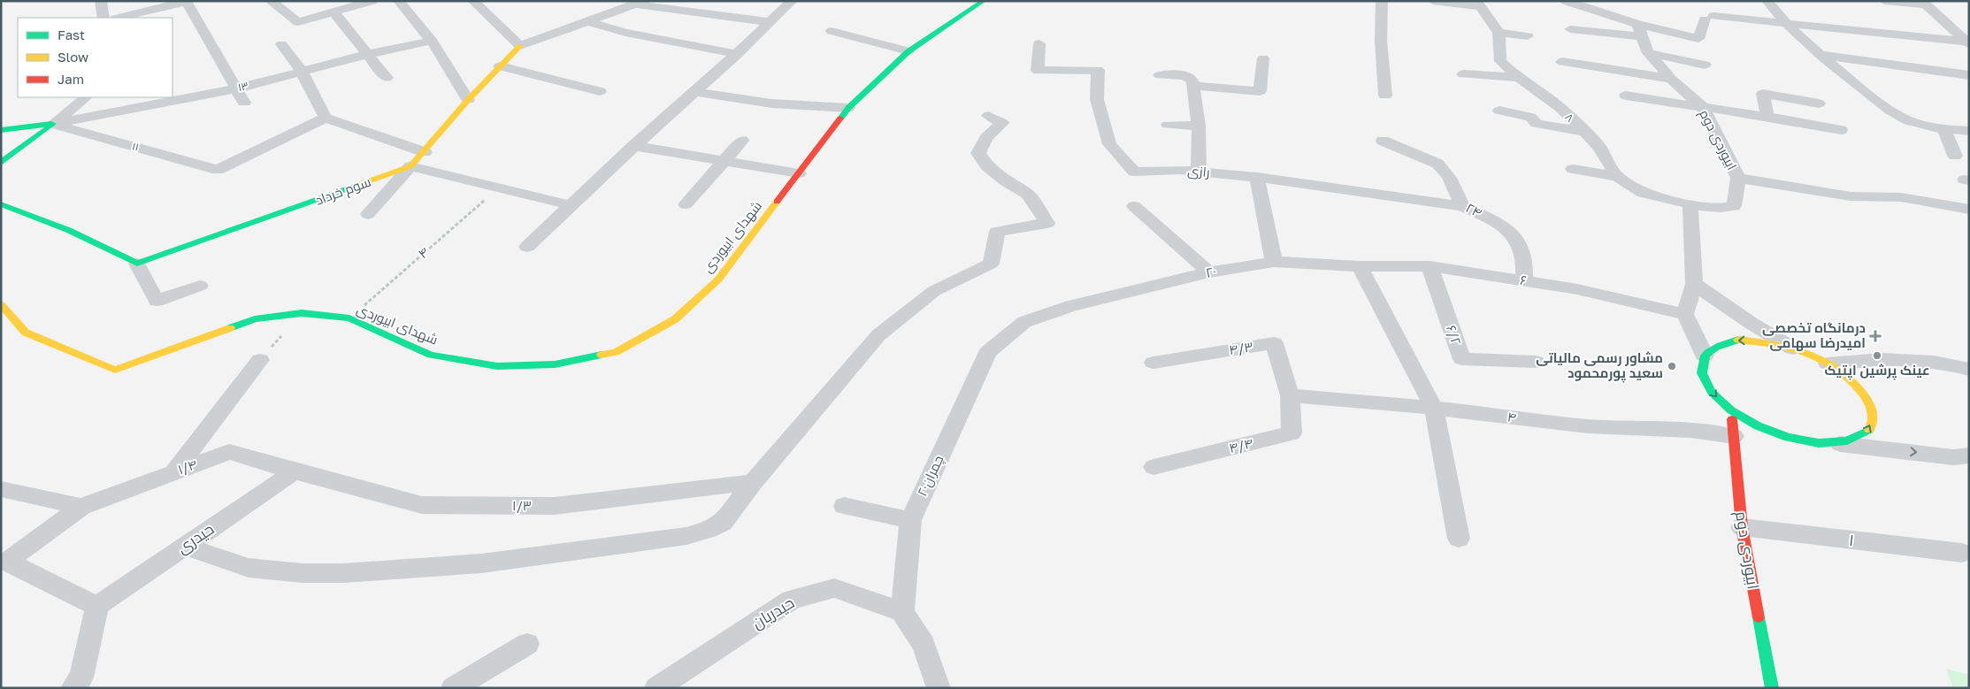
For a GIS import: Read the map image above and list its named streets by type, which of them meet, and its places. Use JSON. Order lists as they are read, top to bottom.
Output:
{
  "streets": {
    "street": [
      "۱۳",
      "۸",
      "ابیوردی دوم",
      "۱۱",
      "رازی",
      "سوم خرداد",
      "۲۴",
      "شهدای ابیوردی",
      "۴",
      "۲۰",
      "۶",
      "۶/۲",
      "۴/۳",
      "۴/۴",
      "۱/۴",
      "چمران۲۰",
      "۱/۳",
      "حیدری",
      "۱",
      "حیدریان"
    ]
  },
  "crossings": [
    ["۱۳", "۱۱"],
    ["۸", "ابیوردی دوم"],
    ["ابیوردی دوم", "۴"],
    ["ابیوردی دوم", "۱"],
    ["رازی", "۲۴"],
    ["۲۴", "۶"],
    ["شهدای ابیوردی", "۴"],
    ["۴", "۴/۳"],
    ["۴", "۴/۴"],
    ["۲۰", "۶"],
    ["۲۰", "چمران۲۰"],
    ["۶", "۶/۲"],
    ["۴/۳", "۴/۴"],
    ["۱/۴", "۱/۳"],
    ["۱/۴", "حیدری"],
    ["چمران۲۰", "حیدریان"],
    ["۱/۳", "حیدری"]
  ],
  "places": {
    "health": ["درمانگاه تخصصی امیدرضا سهامی"],
    "other": ["عینک پرشین اپتیک", "مشاور رسمی مالیاتی سعید پورمحمود"]
  },
  "legend": ["Fast", "Slow", "Jam"]
}
